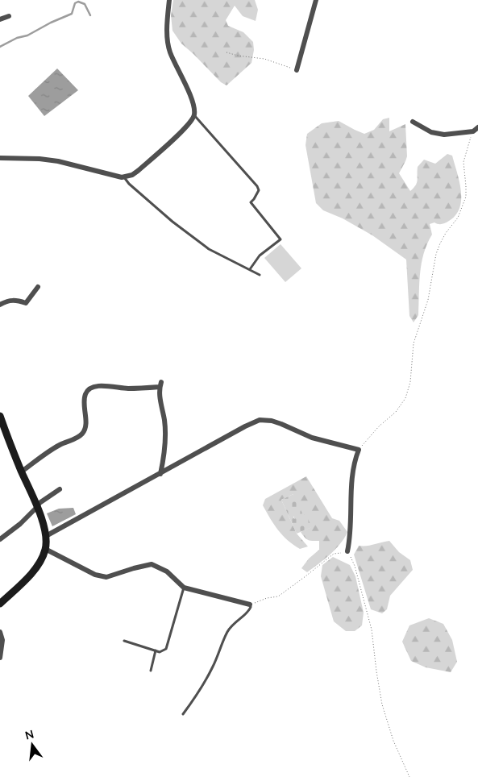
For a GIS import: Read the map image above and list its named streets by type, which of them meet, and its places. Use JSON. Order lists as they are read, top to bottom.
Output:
{
  "north": "top"
}
